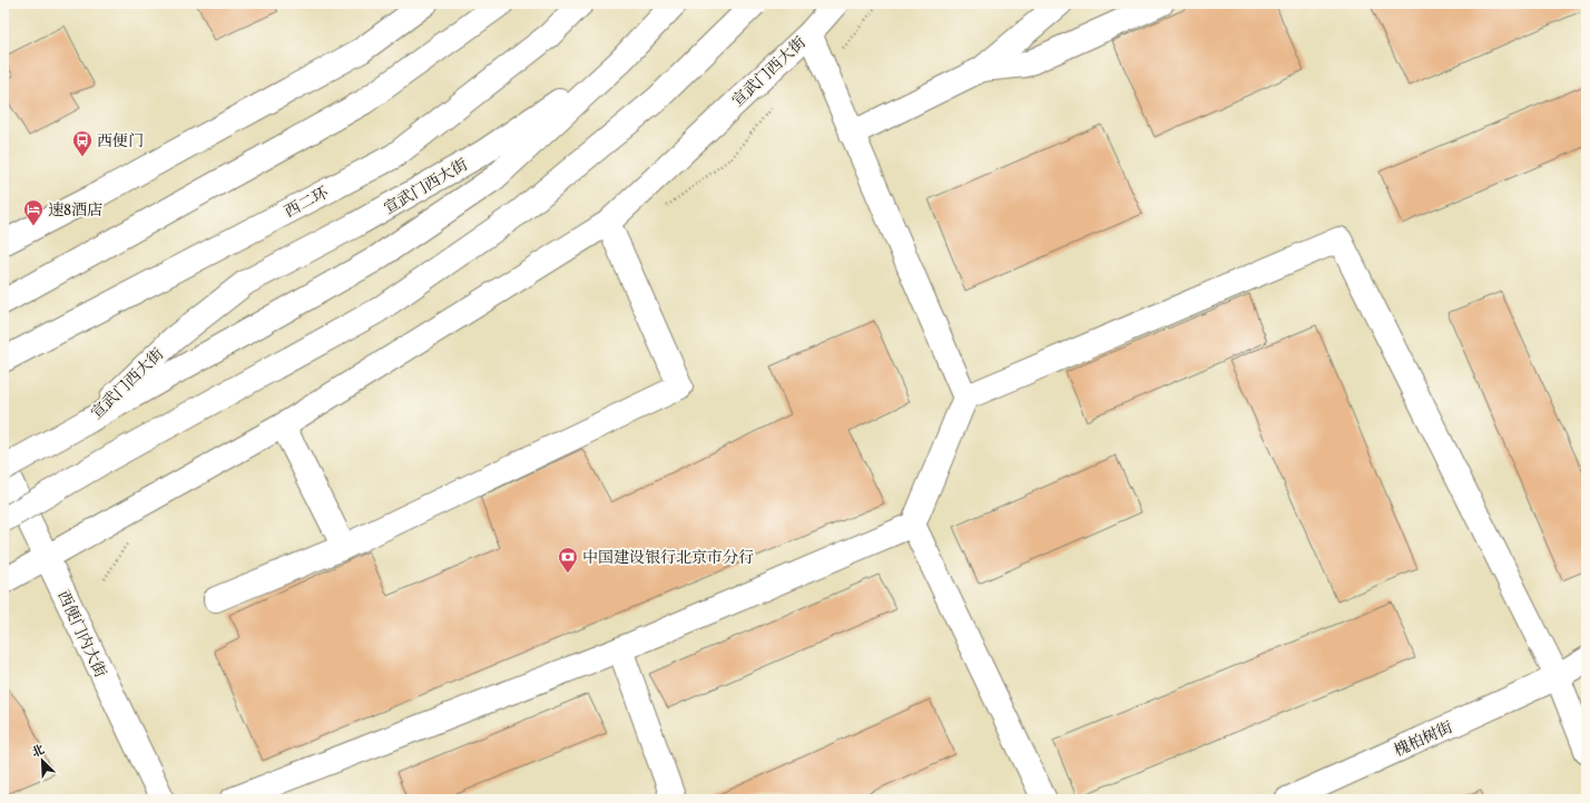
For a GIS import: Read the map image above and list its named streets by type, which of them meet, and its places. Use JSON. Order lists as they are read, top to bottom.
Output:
{
  "streets": {
    "main road": [
      "宣武门西大街",
      "西二环",
      "西便门内大街",
      "槐柏树街"
    ]
  },
  "crossings": [
    ["宣武门西大街", "西便门内大街"]
  ],
  "places": {
    "bus stop": ["西便门"],
    "hotel": ["速8酒店"],
    "bank": ["中国建设银行北京市分行"]
  },
  "north": "top left"
}
